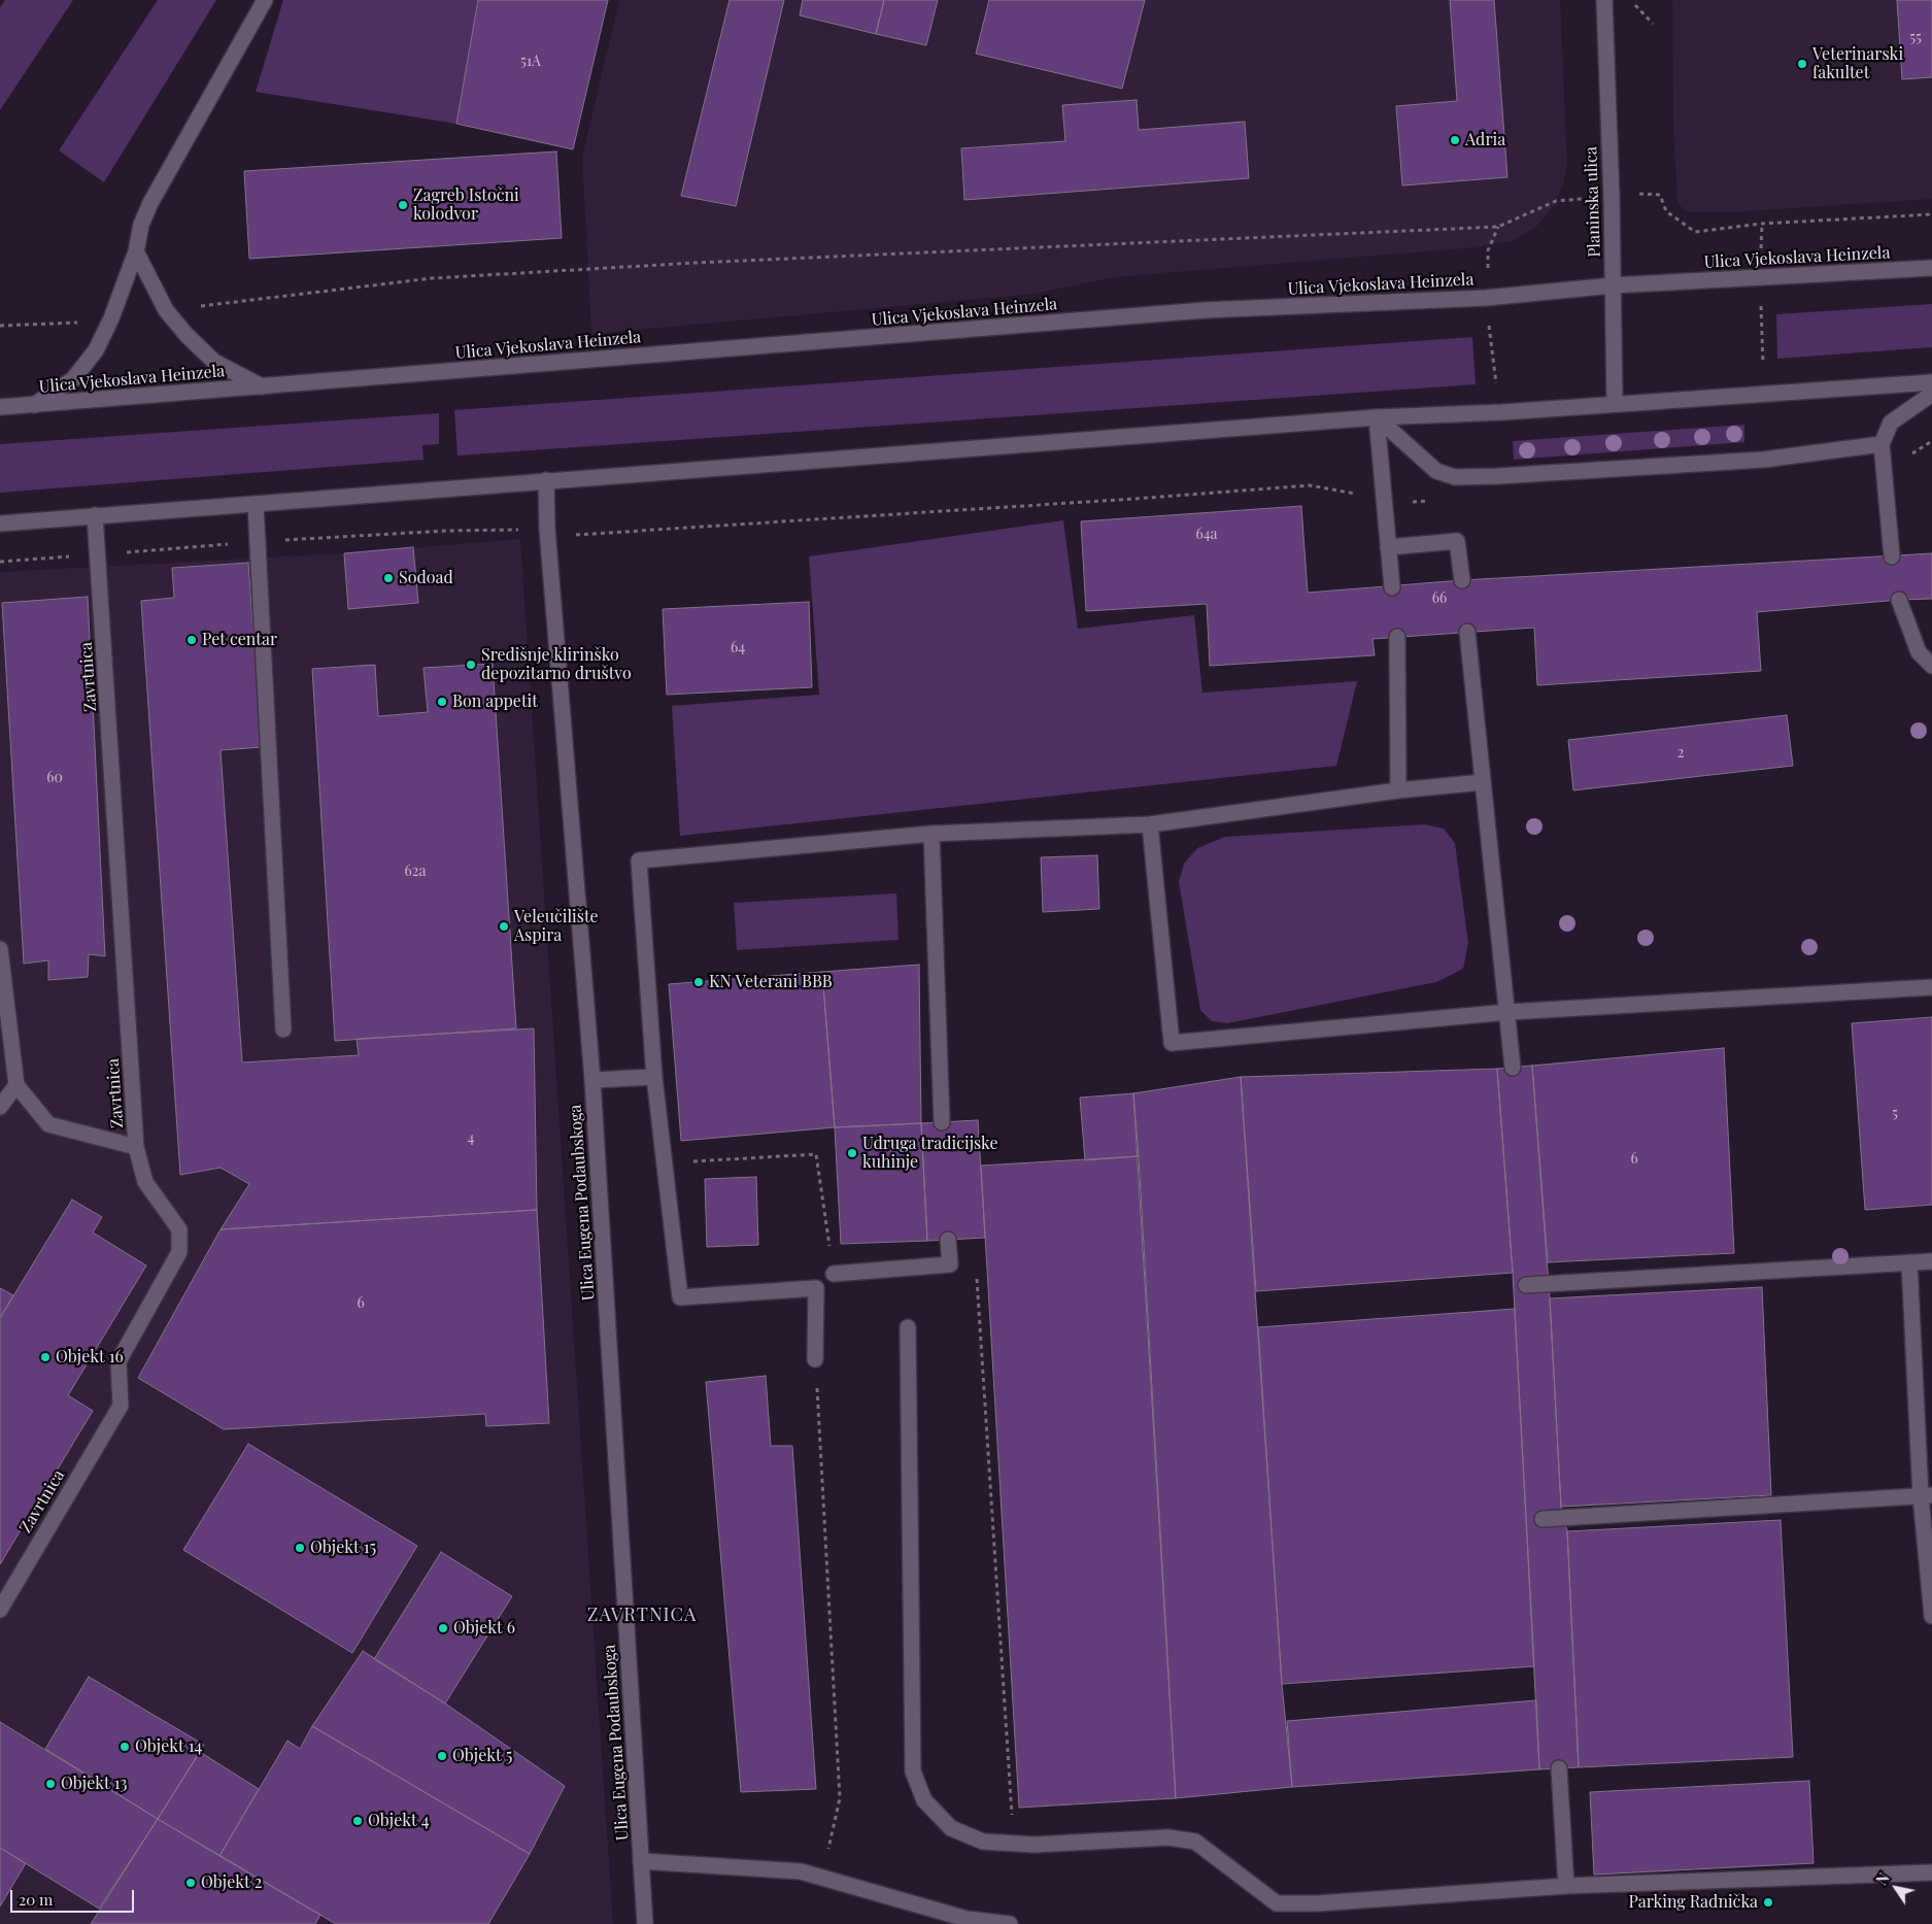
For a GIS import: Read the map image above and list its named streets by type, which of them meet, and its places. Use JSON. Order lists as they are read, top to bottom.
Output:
{
  "streets": {
    "main road": [
      "Planinska ulica",
      "Ulica Vjekoslava Heinzela",
      "Zavrtnica",
      "Ulica Eugena Podaubskoga"
    ]
  },
  "crossings": [
    ["Planinska ulica", "Ulica Vjekoslava Heinzela"]
  ],
  "districts": ["ZAVRTNICA"],
  "places": [
    "Veterinarski fakultet",
    "Adria",
    "Zagreb Istočni kolodvor",
    "Sodoad",
    "Pet centar",
    "Središnje klirinško depozitarno društvo",
    "Bon appetit",
    "Veleučilište Aspira",
    "KN Veterani BBB",
    "Udruga tradicijske kuhinje",
    "Objekt 16",
    "Objekt 15",
    "Objekt 6",
    "Objekt 14",
    "Objekt 5",
    "Objekt 13",
    "Objekt 4",
    "Objekt 2",
    "Parking Radnička"
  ],
  "house_numbers": [
    "55",
    "51A",
    "64a",
    "66",
    "64",
    "2",
    "60",
    "62a",
    "5",
    "4",
    "6",
    "6"
  ],
  "scale_bar": "20 m",
  "north": "top left"
}
